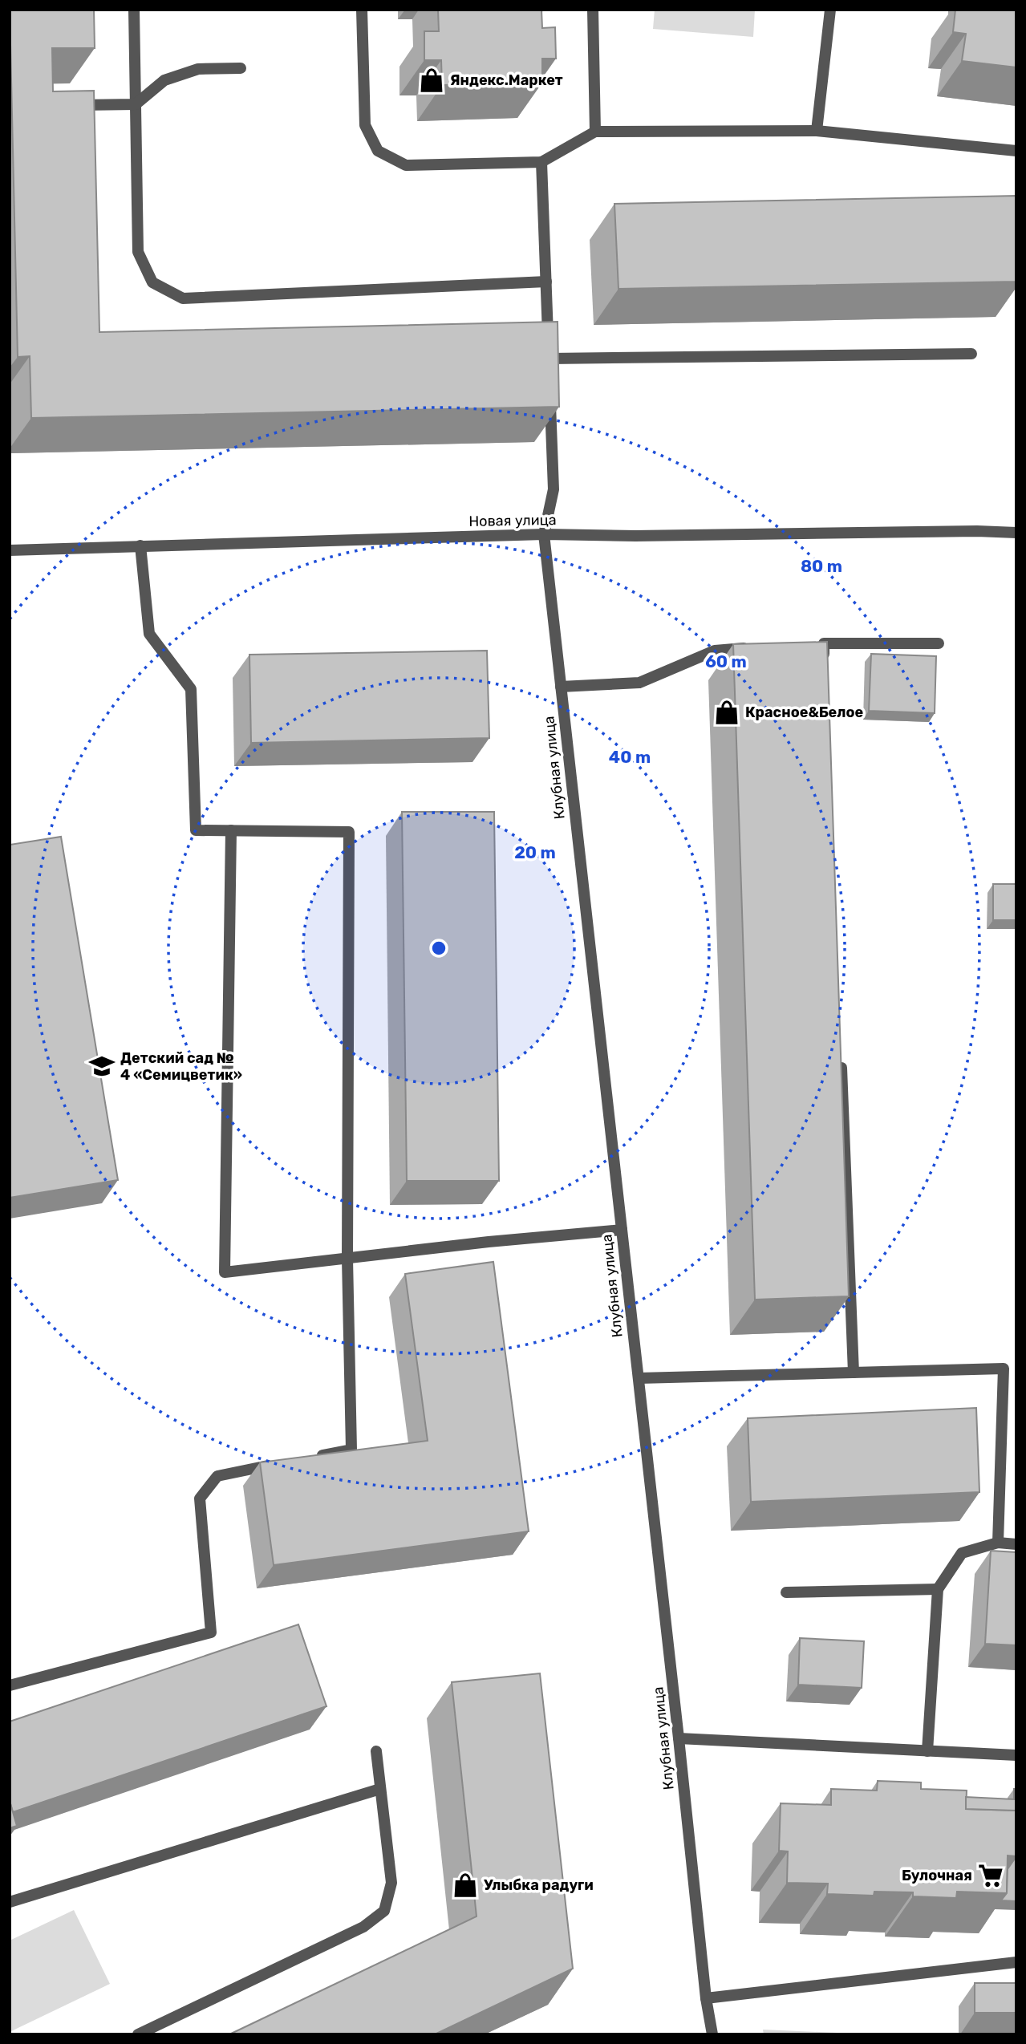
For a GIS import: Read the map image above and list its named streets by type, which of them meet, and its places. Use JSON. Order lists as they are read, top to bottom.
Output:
{
  "streets": {
    "street": ["Новая улица", "Клубная улица"]
  },
  "crossings": [
    ["Новая улица", "Клубная улица"]
  ],
  "places": {
    "shop": ["Яндекс.Маркет", "Красное&Белое", "Улыбка радуги"],
    "school or university": ["Детский сад № 4 «Семицветик»"],
    "supermarket": ["Булочная"]
  },
  "rings": [
    "80 m",
    "60 m",
    "40 m",
    "20 m"
  ]
}
